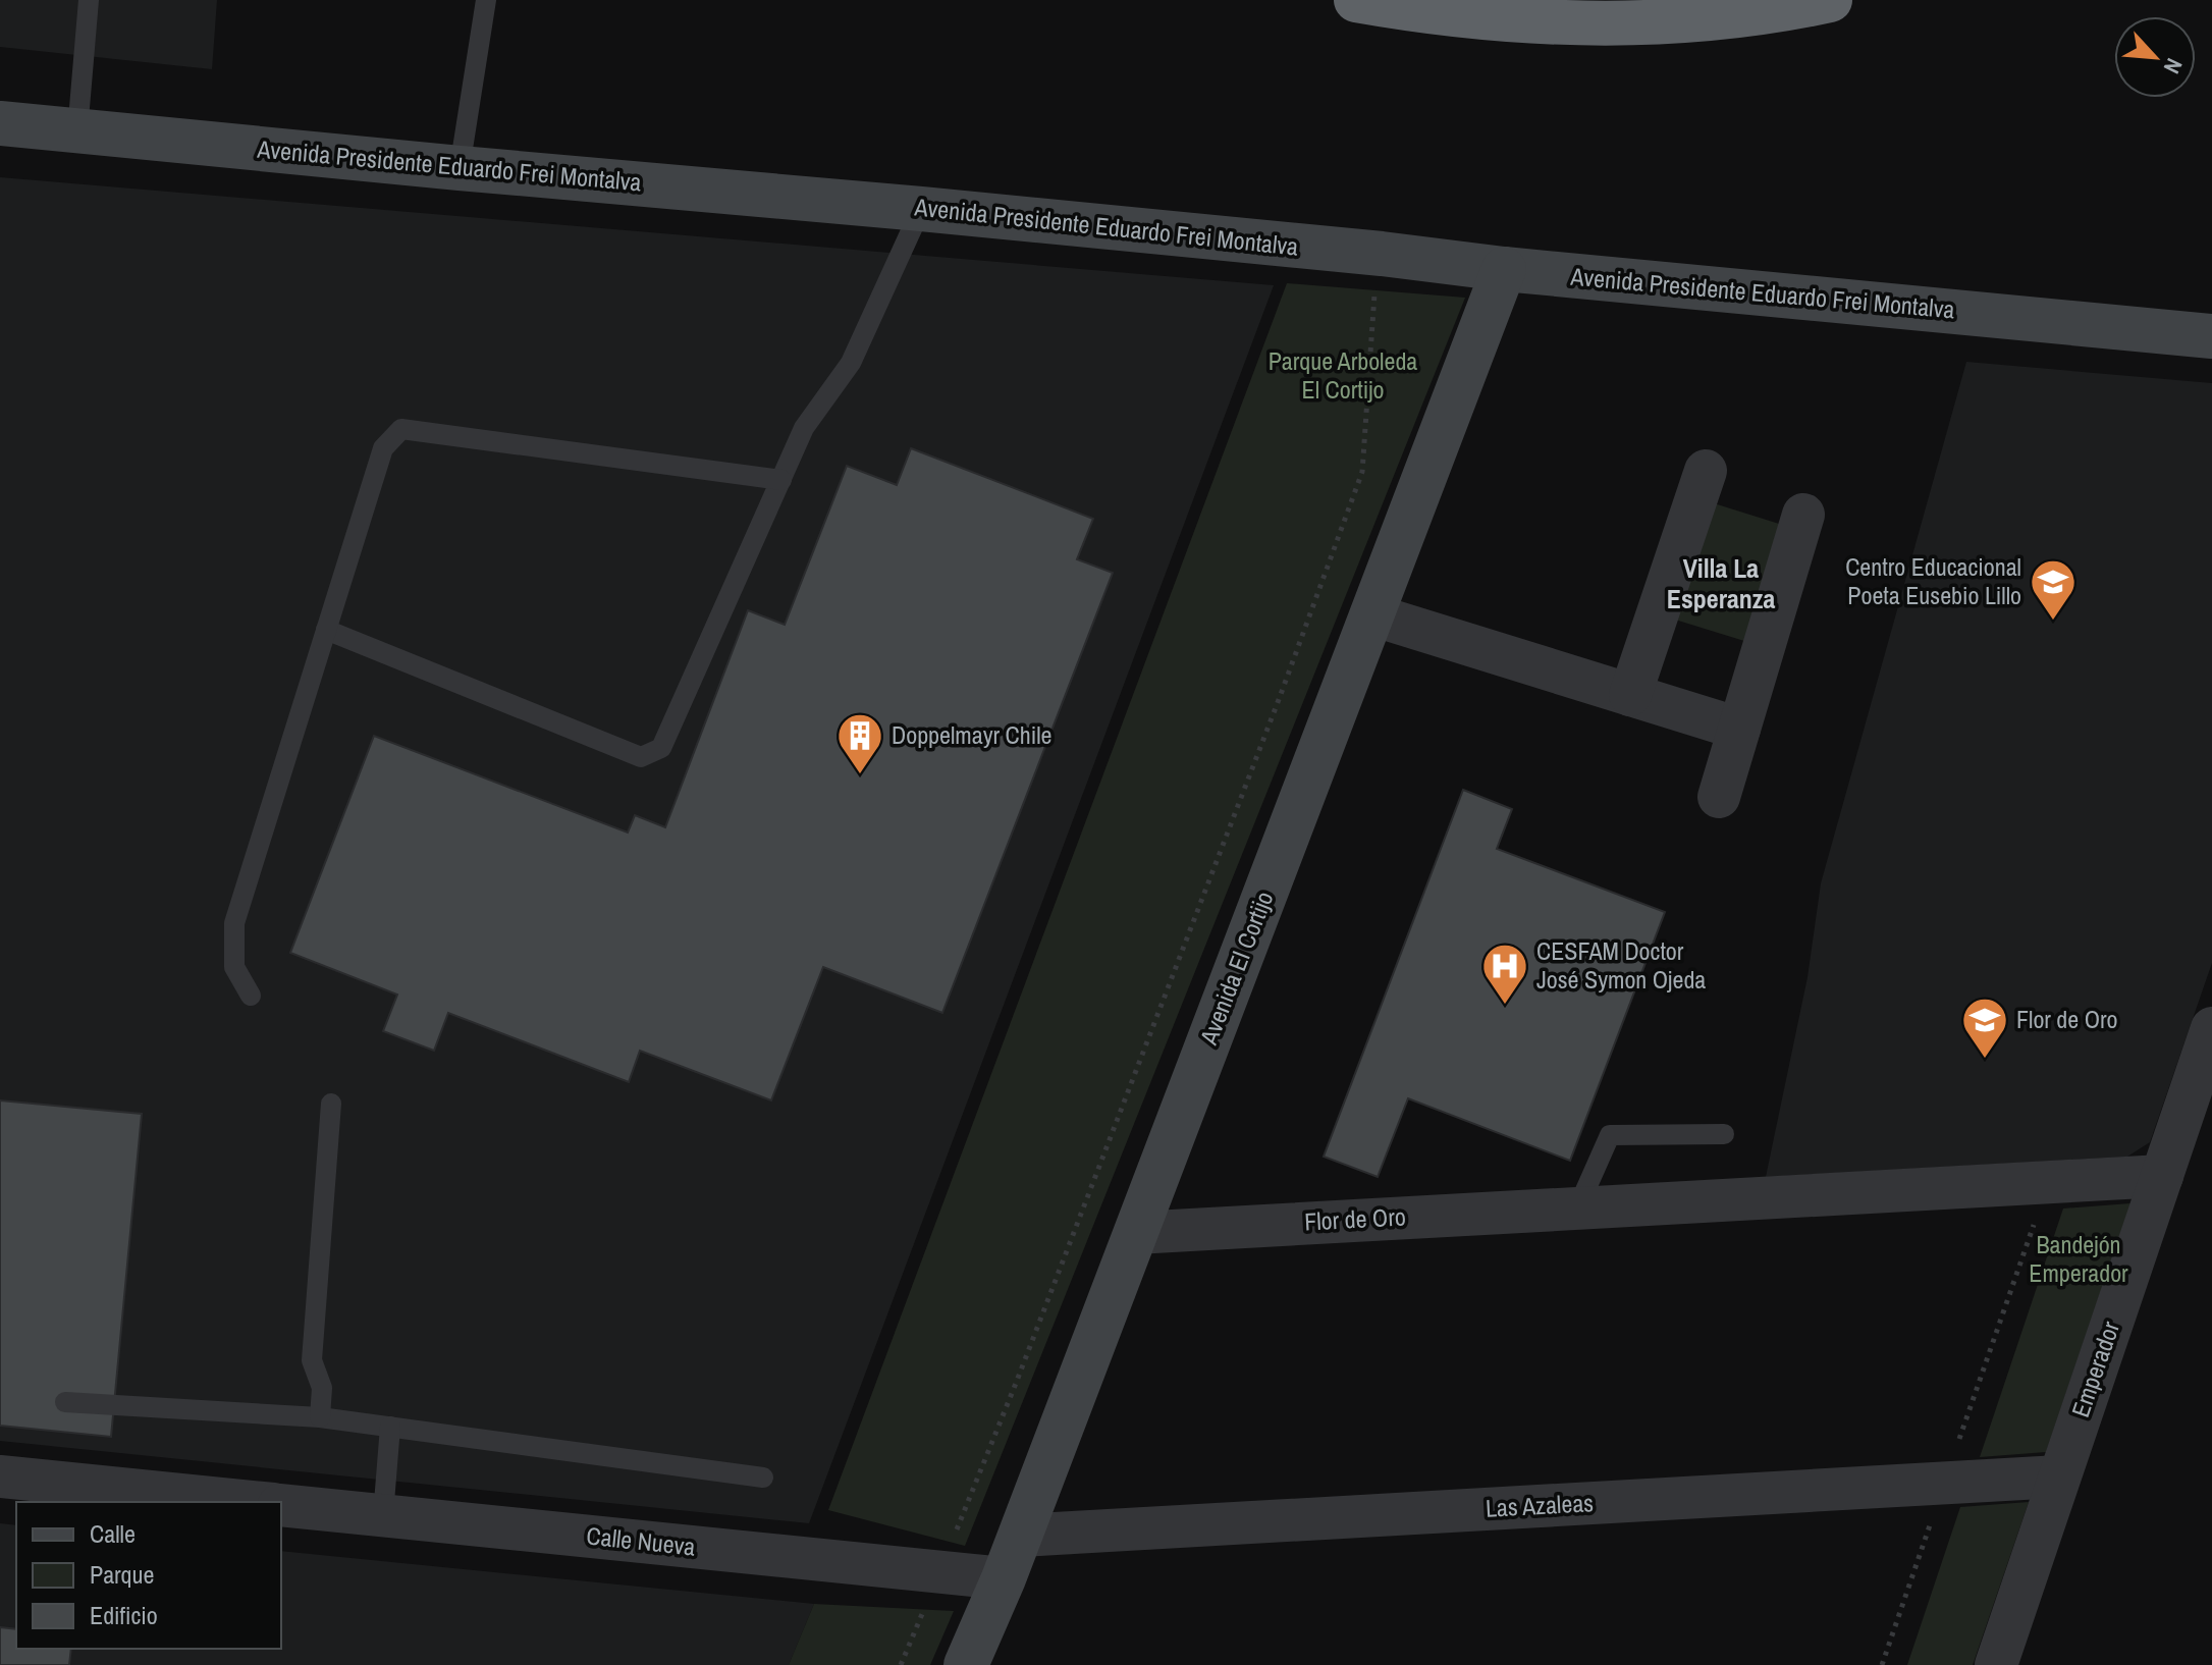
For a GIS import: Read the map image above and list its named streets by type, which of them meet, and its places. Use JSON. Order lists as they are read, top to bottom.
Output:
{
  "streets": {
    "main road": ["Avenida Presidente Eduardo Frei Montalva", "Avenida El Cortijo"],
    "street": [
      "Flor de Oro",
      "Emperador",
      "Las Azaleas",
      "Calle Nueva"
    ]
  },
  "crossings": [
    ["Avenida Presidente Eduardo Frei Montalva", "Avenida El Cortijo"],
    ["Avenida El Cortijo", "Flor de Oro"],
    ["Avenida El Cortijo", "Las Azaleas"],
    ["Avenida El Cortijo", "Calle Nueva"],
    ["Flor de Oro", "Emperador"],
    ["Emperador", "Las Azaleas"]
  ],
  "districts": ["Villa La Esperanza"],
  "parks": ["Parque Arboleda El Cortijo", "Bandejón Emperador"],
  "places": {
    "school or university": ["Centro Educacional Poeta Eusebio Lillo", "Flor de Oro"],
    "building": ["Doppelmayr Chile"],
    "hospital": ["CESFAM Doctor José Symon Ojeda"]
  },
  "legend": ["Calle", "Parque", "Edificio"],
  "north": "bottom right"
}
